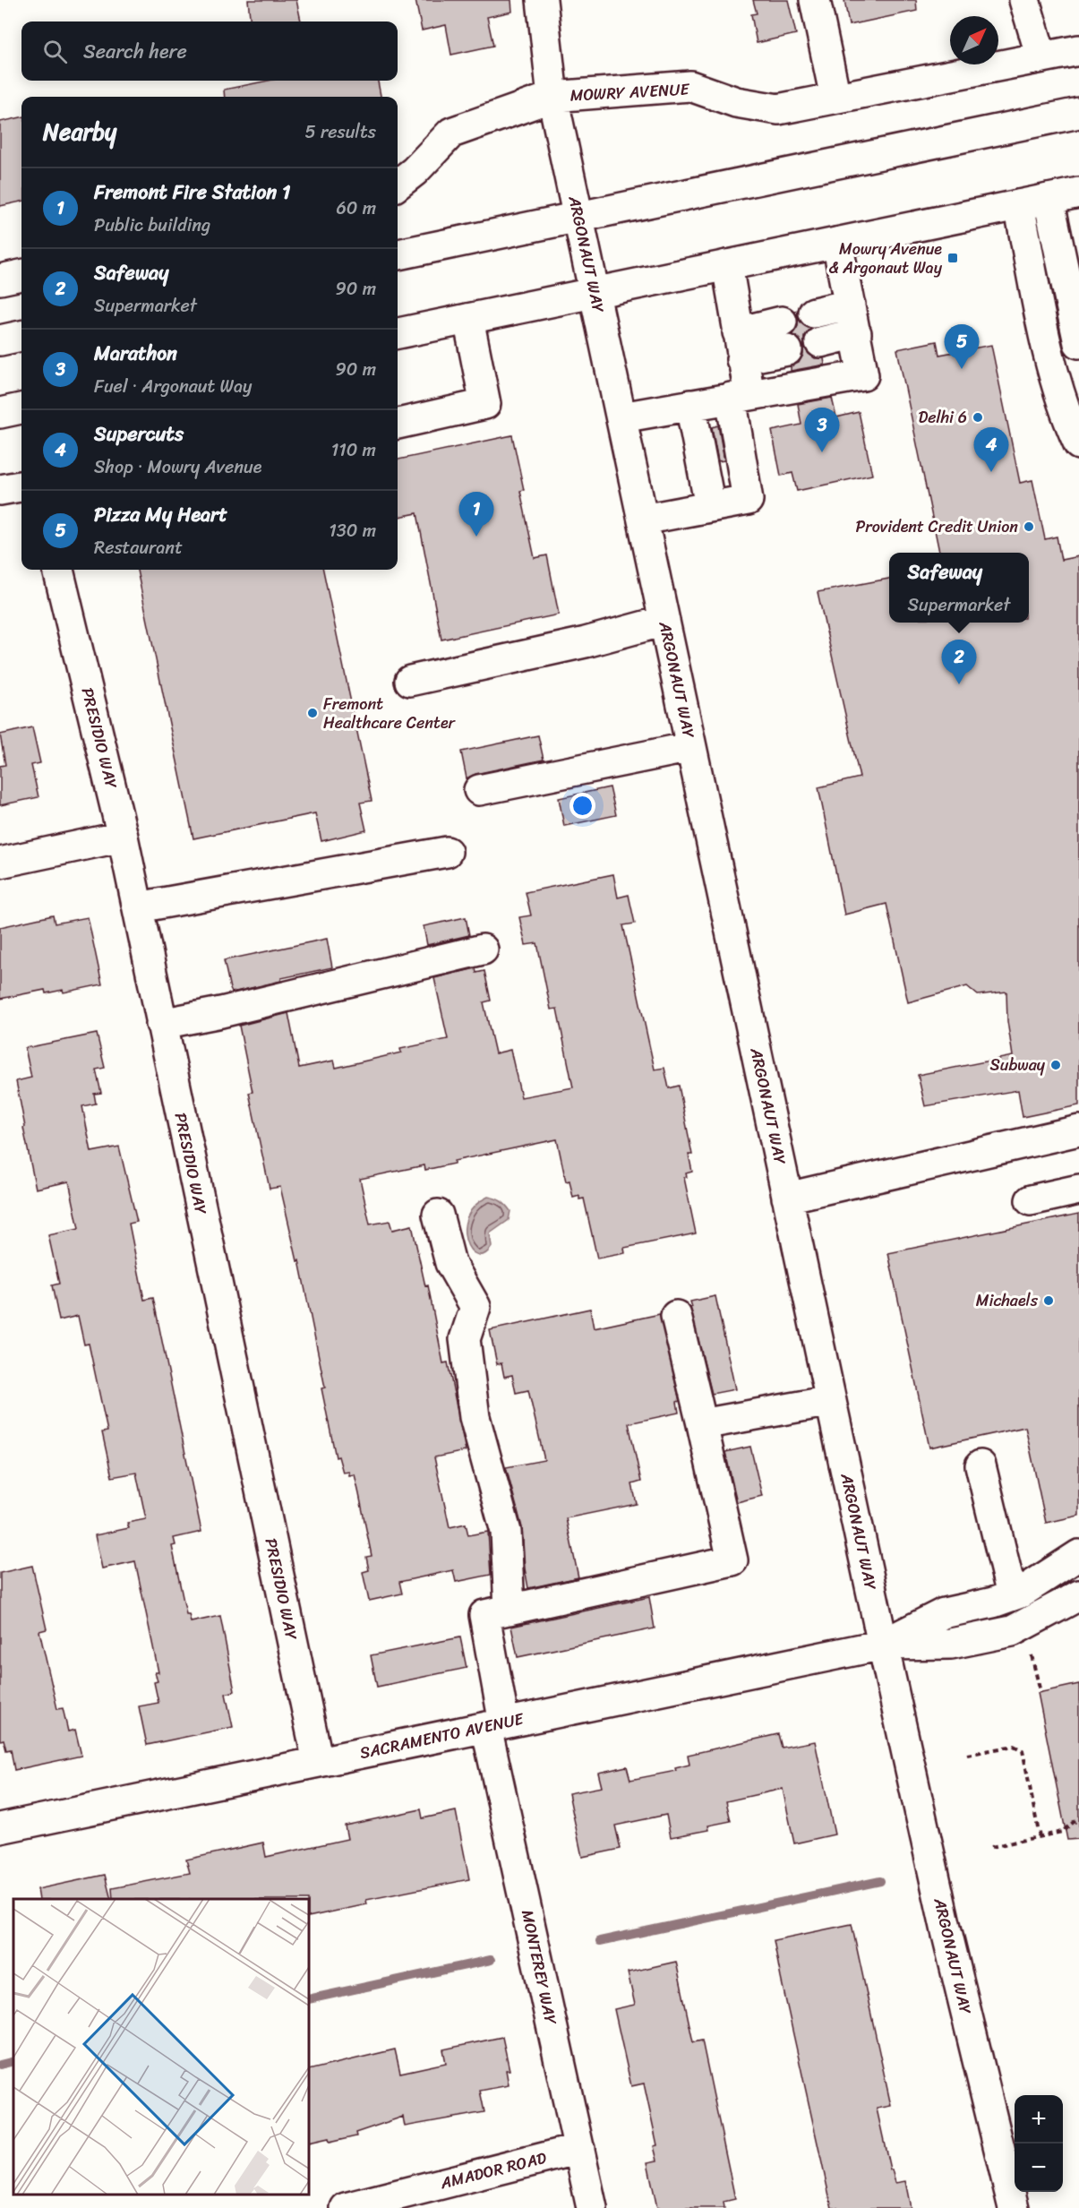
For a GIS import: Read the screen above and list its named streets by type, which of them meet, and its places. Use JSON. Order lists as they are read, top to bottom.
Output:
{
  "streets": {
    "street": [
      "MOWRY AVENUE",
      "ARGONAUT WAY",
      "PRESIDIO WAY",
      "SACRAMENTO AVENUE",
      "MONTEREY WAY",
      "AMADOR ROAD"
    ]
  },
  "crossings": [
    ["MOWRY AVENUE", "ARGONAUT WAY"],
    ["ARGONAUT WAY", "SACRAMENTO AVENUE"],
    ["PRESIDIO WAY", "SACRAMENTO AVENUE"],
    ["SACRAMENTO AVENUE", "MONTEREY WAY"],
    ["MONTEREY WAY", "AMADOR ROAD"]
  ],
  "places": {
    "transit": ["Mowry Avenue & Argonaut Way"],
    "other": [
      "Delhi 6",
      "Provident Credit Union",
      "Fremont Healthcare Center",
      "Subway",
      "Michaels"
    ]
  },
  "north": "top right",
  "page": {
    "search": "Search here",
    "heading": ["Nearby", "5 results"],
    "list": [
      {
        "mark": "1",
        "name": "Fremont Fire Station 1",
        "note": "Public building",
        "value": "60 m"
      },
      {
        "mark": "2",
        "name": "Safeway",
        "note": "Supermarket",
        "value": "90 m"
      },
      {
        "mark": "3",
        "name": "Marathon",
        "note": "Fuel · Argonaut Way",
        "value": "90 m"
      },
      {
        "mark": "4",
        "name": "Supercuts",
        "note": "Shop · Mowry Avenue",
        "value": "110 m"
      },
      {
        "mark": "5",
        "name": "Pizza My Heart",
        "note": "Restaurant",
        "value": "130 m"
      }
    ],
    "pins": [
      "5",
      "3",
      "4",
      "1",
      "2"
    ],
    "popup": ["Safeway", "Supermarket"],
    "map_buttons": ["+", "−"]
  }
}
